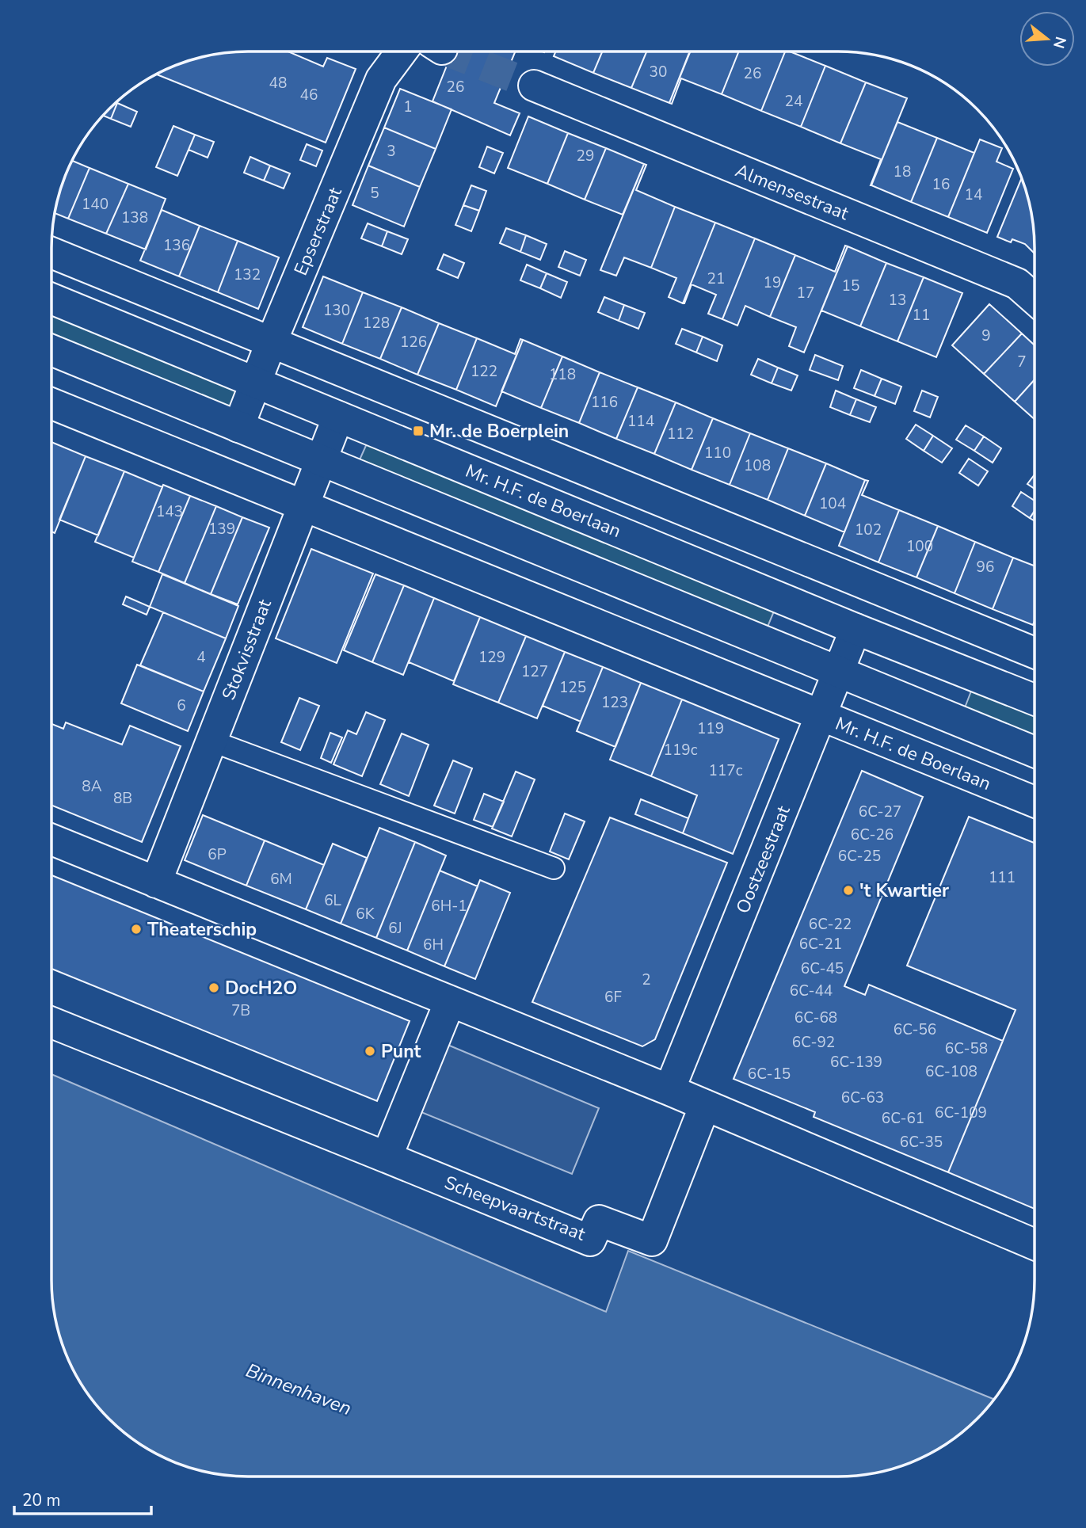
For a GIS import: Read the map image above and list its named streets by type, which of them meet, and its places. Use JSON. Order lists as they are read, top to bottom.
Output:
{
  "streets": {
    "street": [
      "Almensestraat",
      "Epserstraat",
      "Mr. H.F. de Boerlaan",
      "Stokvisstraat",
      "Oostzeestraat",
      "Scheepvaartstraat"
    ]
  },
  "crossings": [
    ["Epserstraat", "Mr. H.F. de Boerlaan"],
    ["Mr. H.F. de Boerlaan", "Stokvisstraat"],
    ["Mr. H.F. de Boerlaan", "Oostzeestraat"]
  ],
  "water": ["Binnenhaven"],
  "places": {
    "transit": ["Mr. de Boerplein"],
    "other": [
      "'t Kwartier",
      "Theaterschip",
      "DocH2O",
      "Punt"
    ]
  },
  "house_numbers": [
    "30",
    "26",
    "48",
    "26",
    "46",
    "24",
    "1",
    "3",
    "29",
    "18",
    "16",
    "5",
    "14",
    "140",
    "138",
    "136",
    "132",
    "21",
    "19",
    "15",
    "17",
    "13",
    "130",
    "11",
    "128",
    "9",
    "126",
    "7",
    "122",
    "118",
    "116",
    "114",
    "112",
    "110",
    "108",
    "104",
    "143",
    "139",
    "102",
    "100",
    "96",
    "4",
    "129",
    "127",
    "125",
    "123",
    "6",
    "119",
    "119c",
    "117c",
    "8A",
    "8B",
    "6C-27",
    "6C-26",
    "6P",
    "6C-25",
    "111",
    "6M",
    "6L",
    "6H-1",
    "6K",
    "6C-22",
    "6J",
    "6C-21",
    "6H",
    "6C-45",
    "2",
    "6C-44",
    "6F",
    "7B",
    "6C-68",
    "6C-56",
    "6C-92",
    "6C-58",
    "6C-139",
    "6C-108",
    "6C-15",
    "6C-63",
    "6C-109",
    "6C-61",
    "6C-35"
  ],
  "scale_bar": "20 m",
  "north": "right"
}
